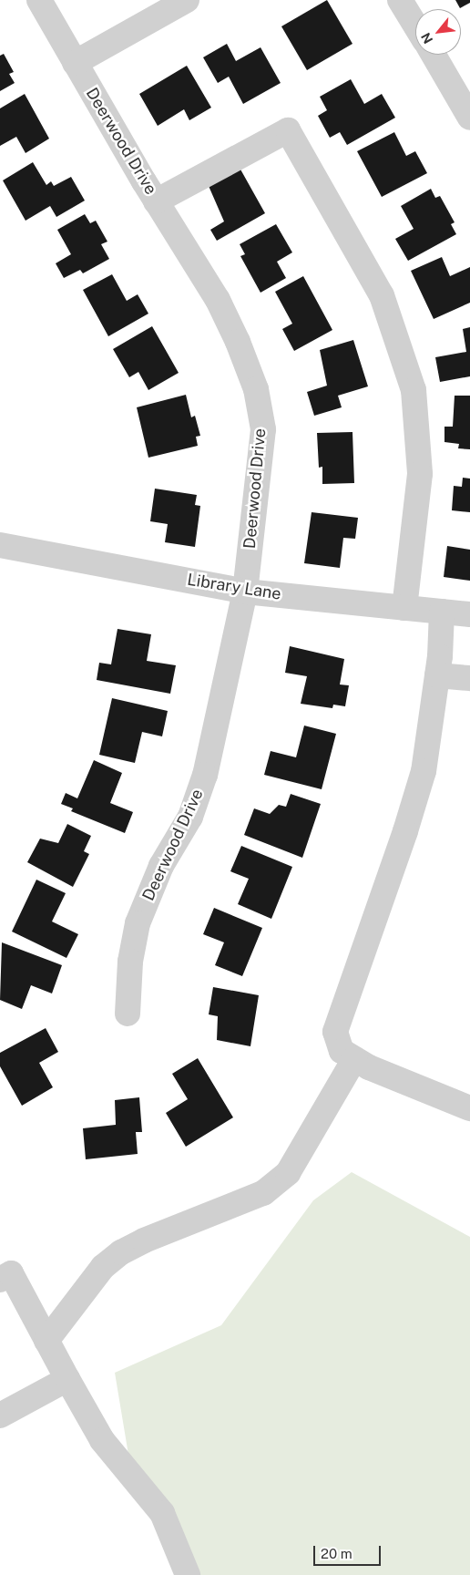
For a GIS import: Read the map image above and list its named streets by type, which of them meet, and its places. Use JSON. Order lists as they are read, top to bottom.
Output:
{
  "streets": {
    "street": ["Deerwood Drive", "Library Lane"]
  },
  "crossings": [
    ["Deerwood Drive", "Library Lane"]
  ],
  "scale_bar": "20 m",
  "north": "bottom left"
}
